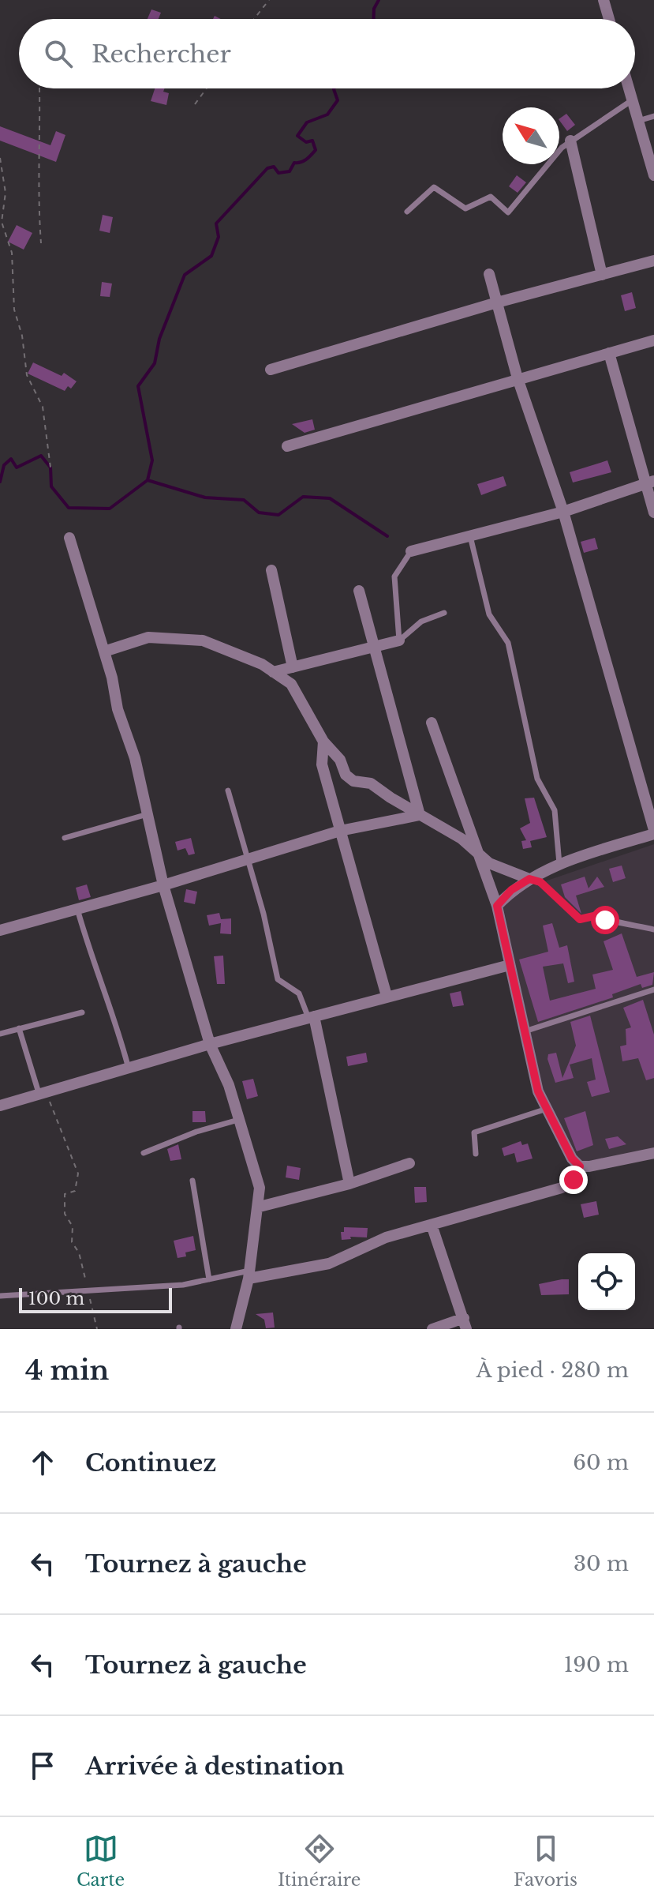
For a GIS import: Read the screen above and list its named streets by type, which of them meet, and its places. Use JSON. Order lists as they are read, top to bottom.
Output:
{
  "scale_bar": "100 m",
  "north": "top left",
  "page": {
    "search": "Rechercher",
    "scale": "100 m",
    "heading": ["4 min", "À pied · 280 m"],
    "list": [
      ["Continuez", "60 m"],
      ["Tournez à gauche", "30 m"],
      ["Tournez à gauche", "190 m"],
      "Arrivée à destination"
    ],
    "nav": ["Carte", "Itinéraire", "Favoris"]
  }
}
